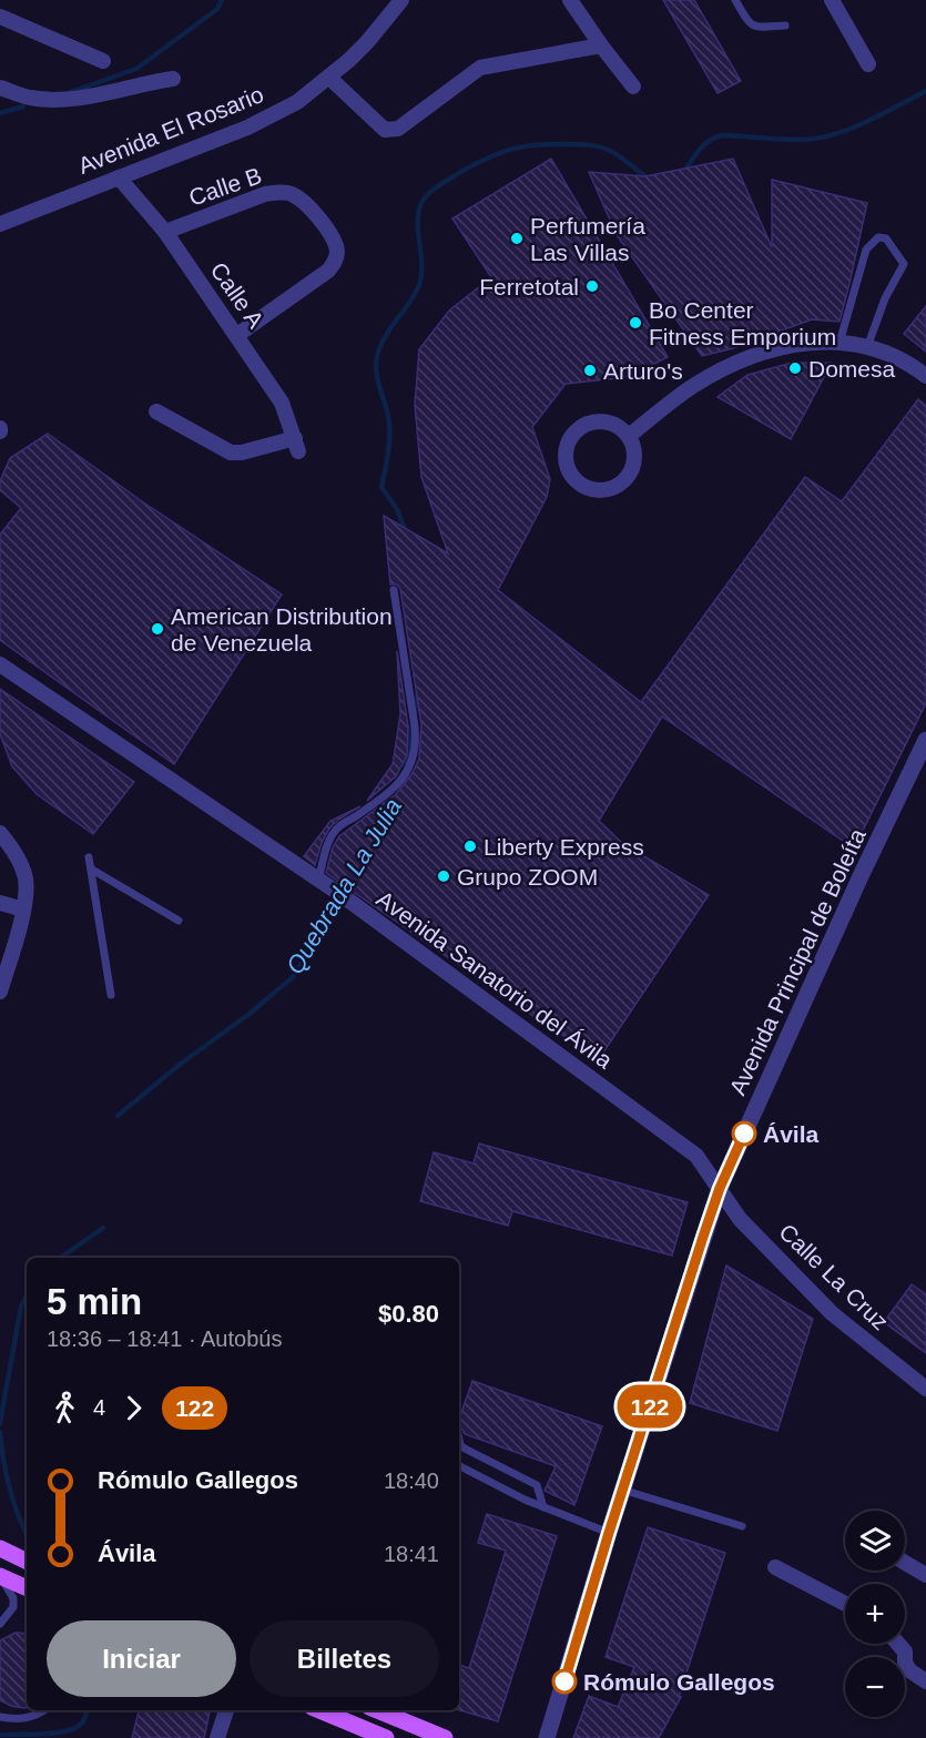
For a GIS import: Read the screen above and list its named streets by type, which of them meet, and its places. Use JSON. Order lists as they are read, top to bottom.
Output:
{
  "streets": {
    "street": [
      "Avenida El Rosario",
      "Calle B",
      "Calle A",
      "Avenida Principal de Boleíta",
      "Avenida Sanatorio del Ávila",
      "Calle La Cruz"
    ]
  },
  "crossings": [
    ["Avenida El Rosario", "Calle A"],
    ["Calle B", "Calle A"],
    ["Avenida Principal de Boleíta", "Avenida Sanatorio del Ávila"],
    ["Avenida Principal de Boleíta", "Calle La Cruz"],
    ["Avenida Sanatorio del Ávila", "Calle La Cruz"]
  ],
  "water": ["Quebrada La Julia"],
  "places": [
    "Perfumería Las Villas",
    "Ferretotal",
    "Bo Center Fitness Emporium",
    "Domesa",
    "Arturo's",
    "American Distribution de Venezuela",
    "Liberty Express",
    "Grupo ZOOM",
    "Ávila",
    "Rómulo Gallegos"
  ],
  "lines": ["bus line 122"],
  "page": {
    "on_map": "122",
    "heading": ["5 min", "18:36 – 18:41 · Autobús", "$0.80"],
    "legs": ["4", "122"],
    "list": [
      {
        "name": "Rómulo Gallegos",
        "value": "18:40"
      },
      {
        "name": "Ávila",
        "value": "18:41"
      }
    ],
    "map_buttons": ["+", "−"],
    "buttons": ["Iniciar", "Billetes"]
  }
}
